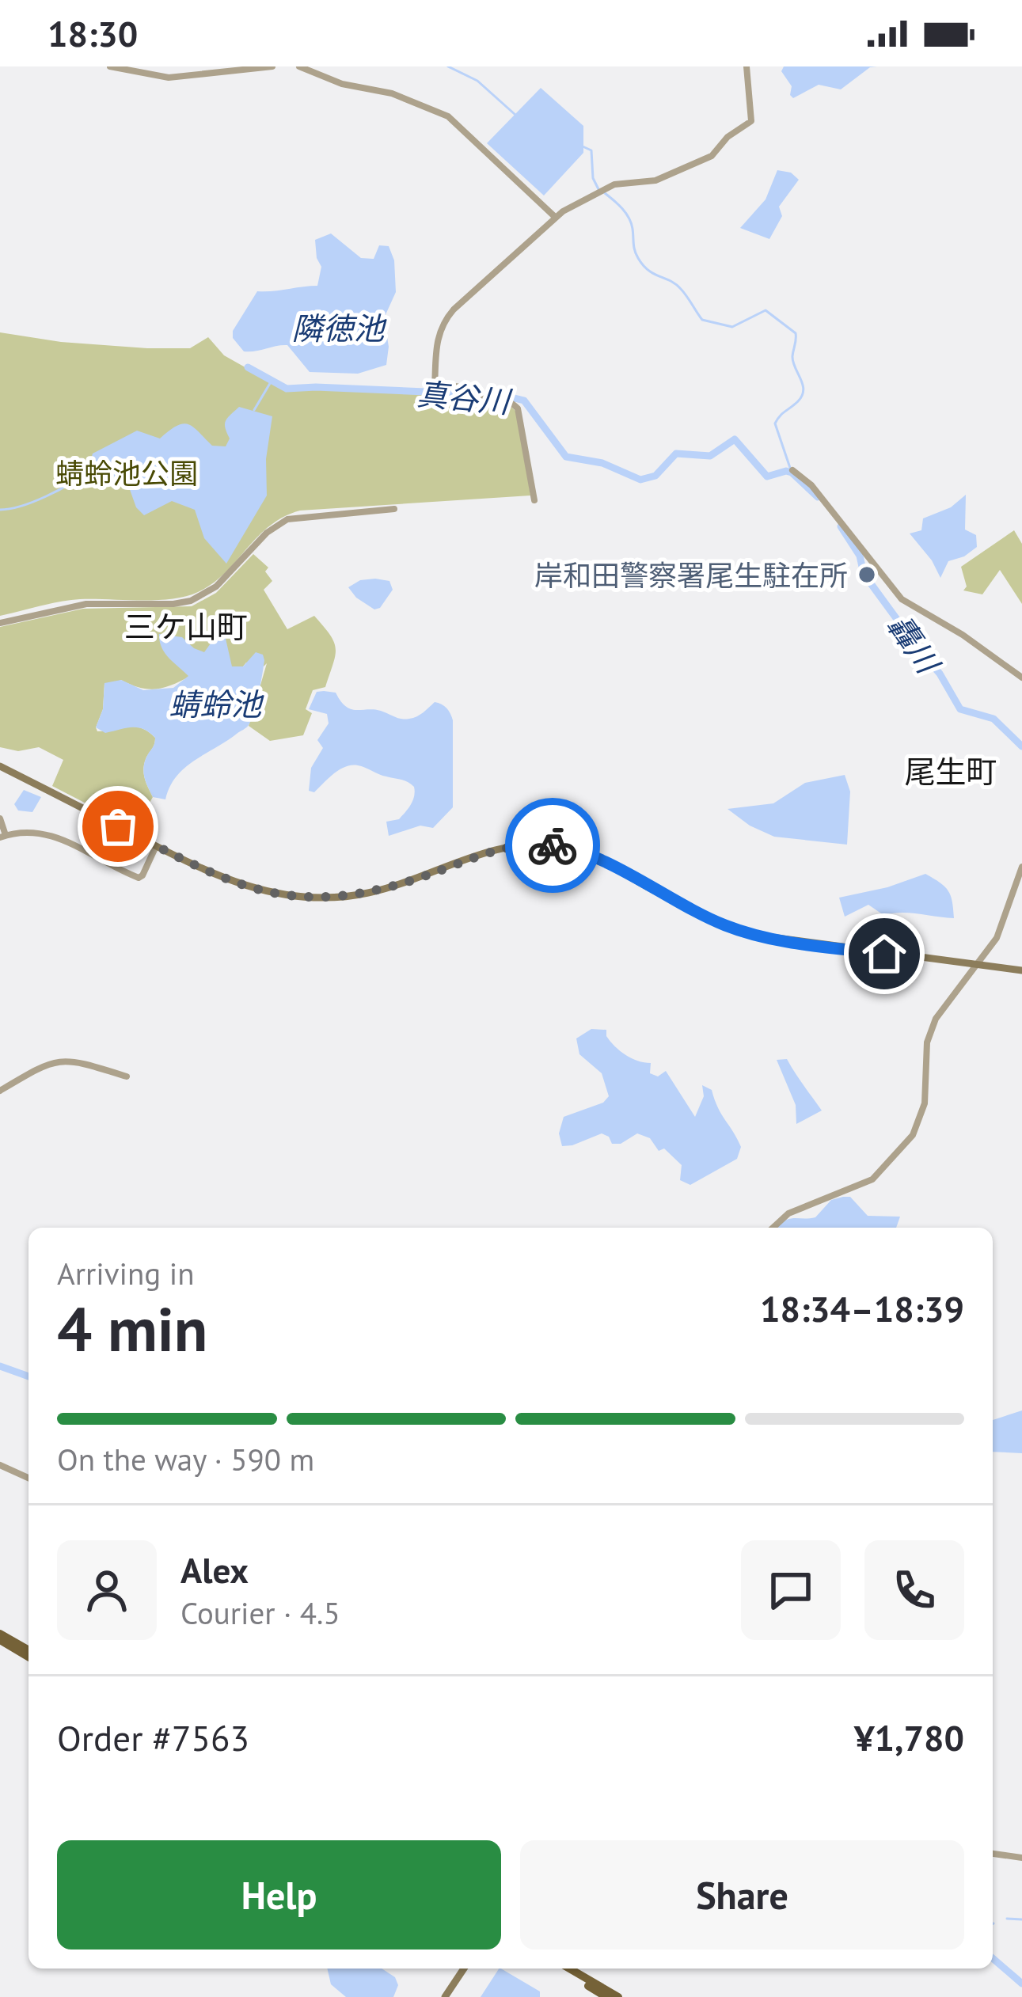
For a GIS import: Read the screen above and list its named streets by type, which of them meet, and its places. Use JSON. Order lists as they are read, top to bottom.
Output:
{
  "districts": ["三ケ山町", "尾生町"],
  "water": [
    "隣徳池",
    "真谷川",
    "轟川",
    "蜻蛉池"
  ],
  "parks": ["蜻蛉池公園"],
  "places": ["岸和田警察署尾生駐在所"],
  "page": {
    "status": "18:30",
    "heading": ["4 min", "Arriving in", "18:34–18:39"],
    "panel": [
      "Alex",
      "Courier · 4.5",
      "Order #7563",
      "¥1,780"
    ],
    "bar": "On the way · 590 m",
    "buttons": ["Help", "Share"]
  }
}
